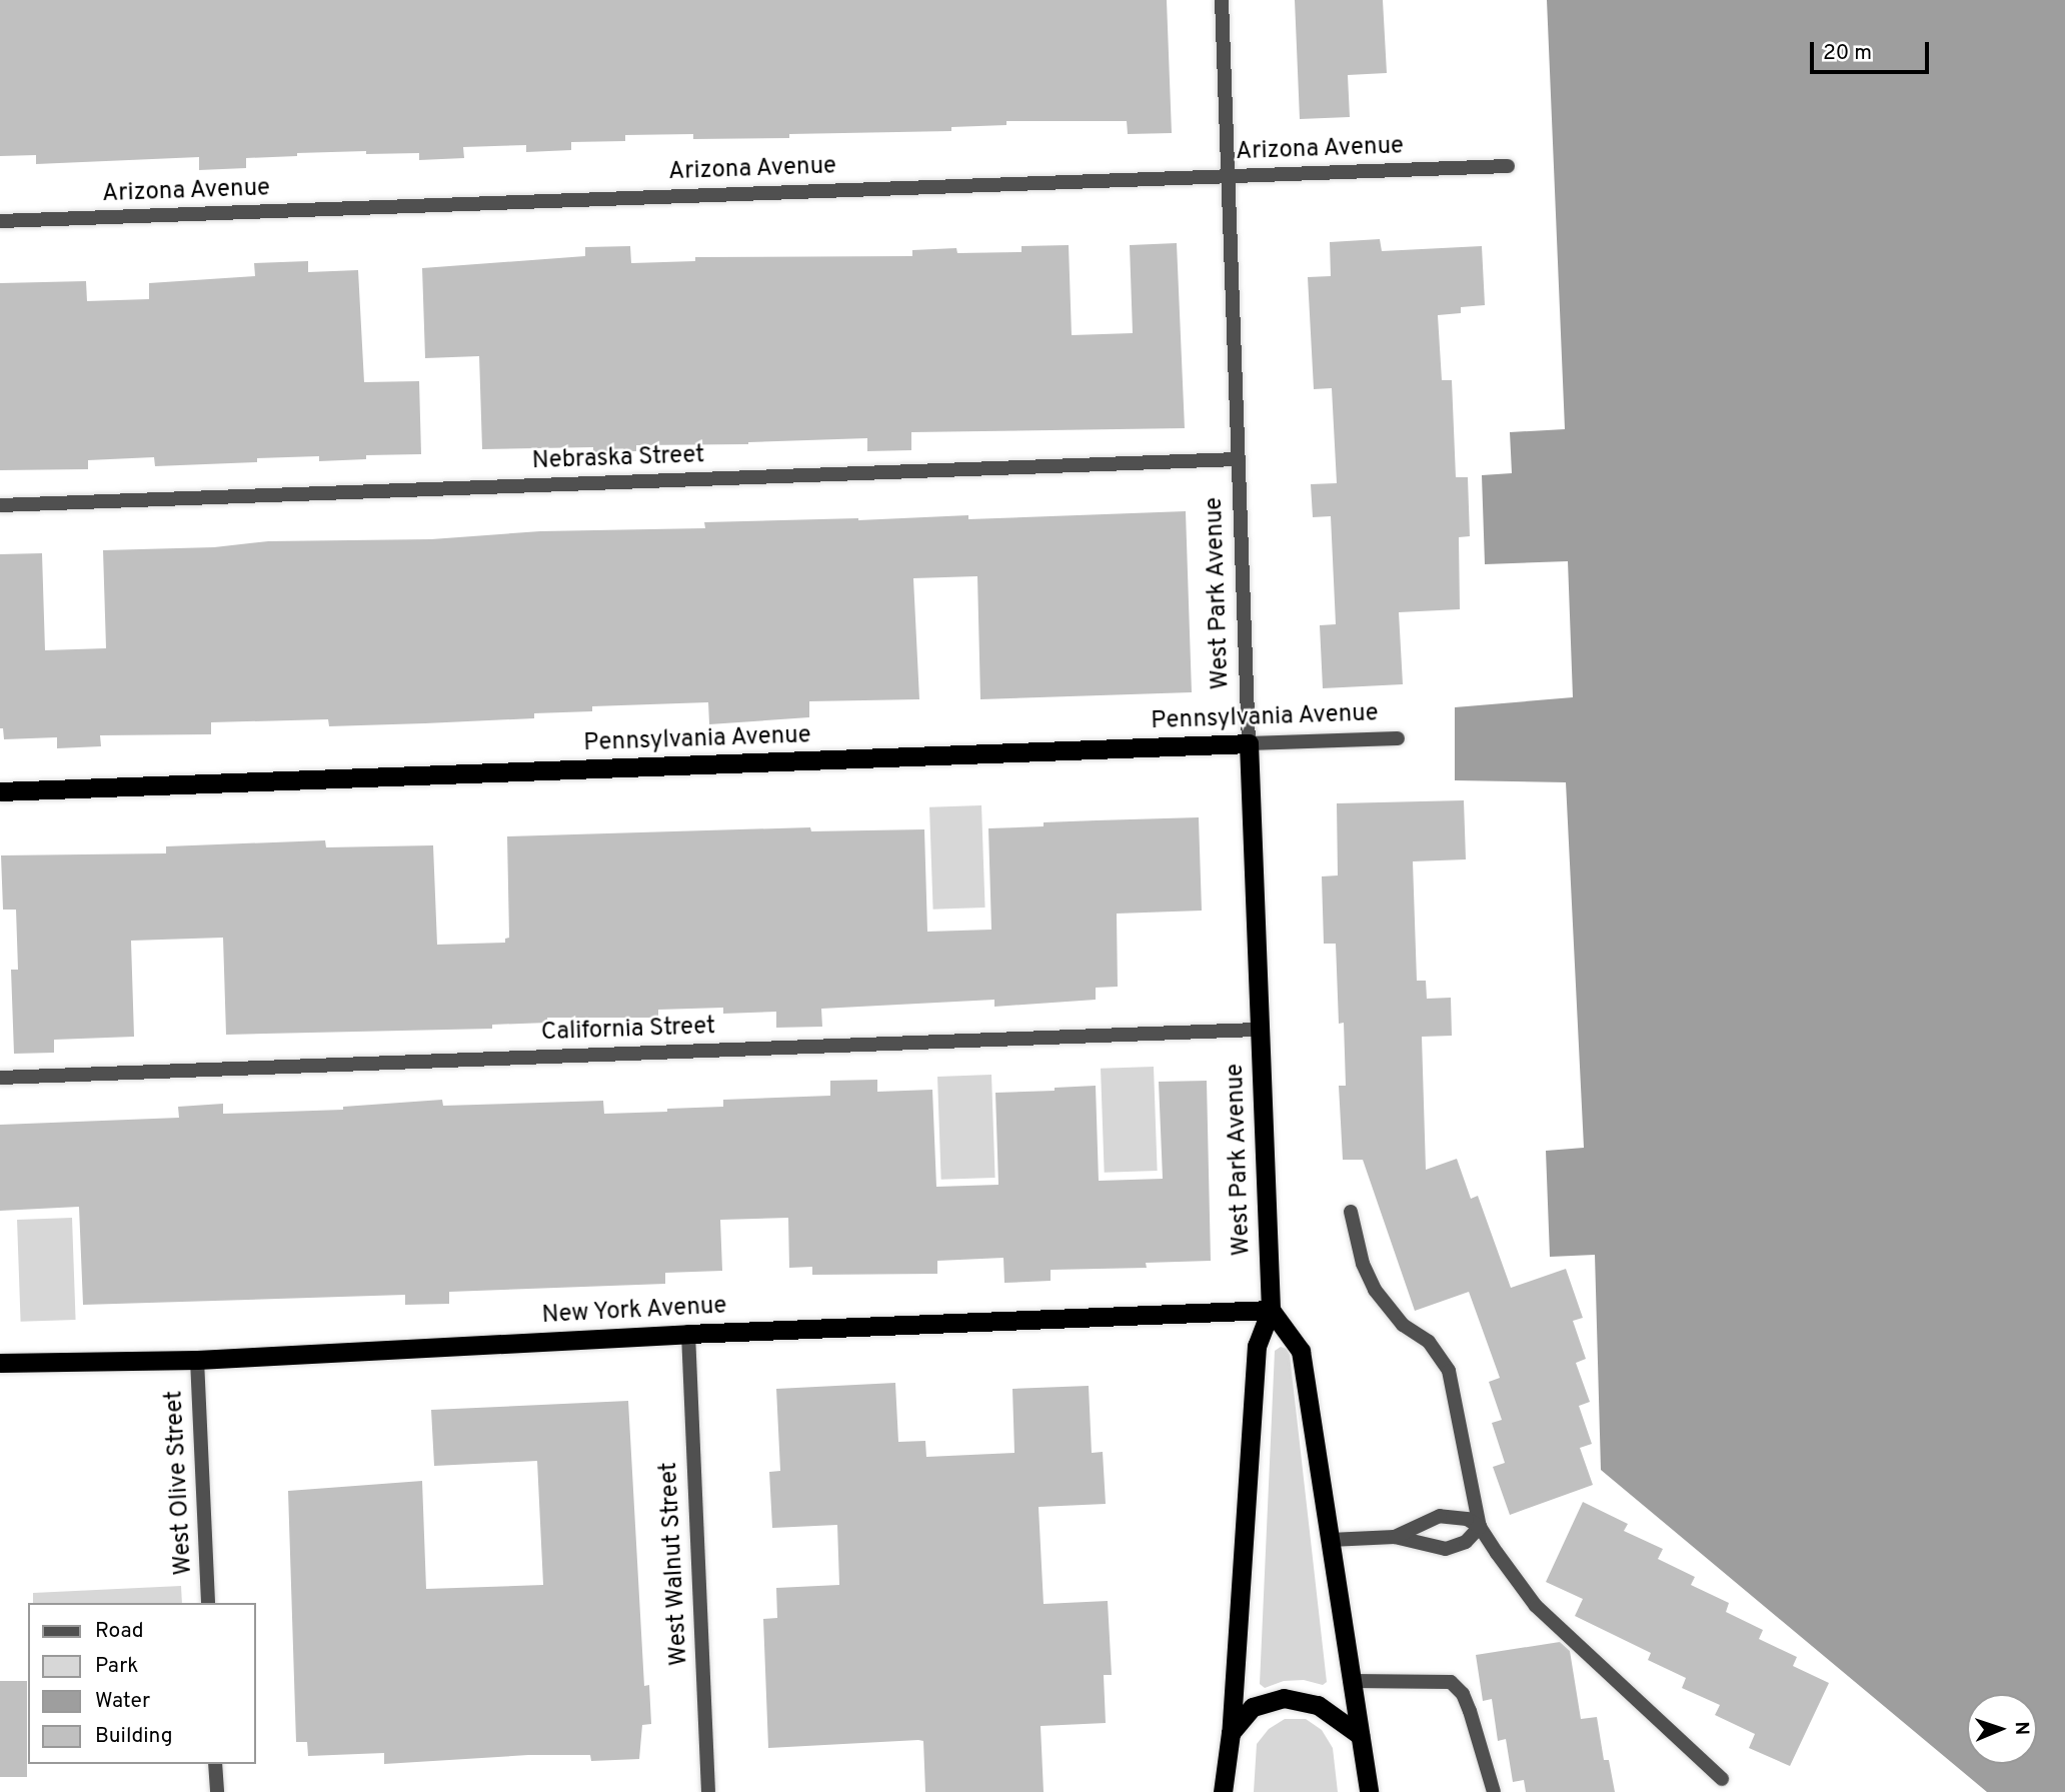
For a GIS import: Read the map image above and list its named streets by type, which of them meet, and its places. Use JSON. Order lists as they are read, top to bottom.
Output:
{
  "streets": {
    "highway": ["West Park Avenue", "Pennsylvania Avenue", "New York Avenue"],
    "street": [
      "Arizona Avenue",
      "Nebraska Street",
      "California Street",
      "West Olive Street",
      "West Walnut Street"
    ]
  },
  "crossings": [
    ["Arizona Avenue", "West Park Avenue"],
    ["Nebraska Street", "West Park Avenue"],
    ["West Park Avenue", "Pennsylvania Avenue"],
    ["West Park Avenue", "California Street"],
    ["West Park Avenue", "New York Avenue"],
    ["New York Avenue", "West Olive Street"],
    ["New York Avenue", "West Walnut Street"]
  ],
  "legend": [
    "Road",
    "Park",
    "Water",
    "Building"
  ],
  "scale_bar": "20 m",
  "north": "right"
}
